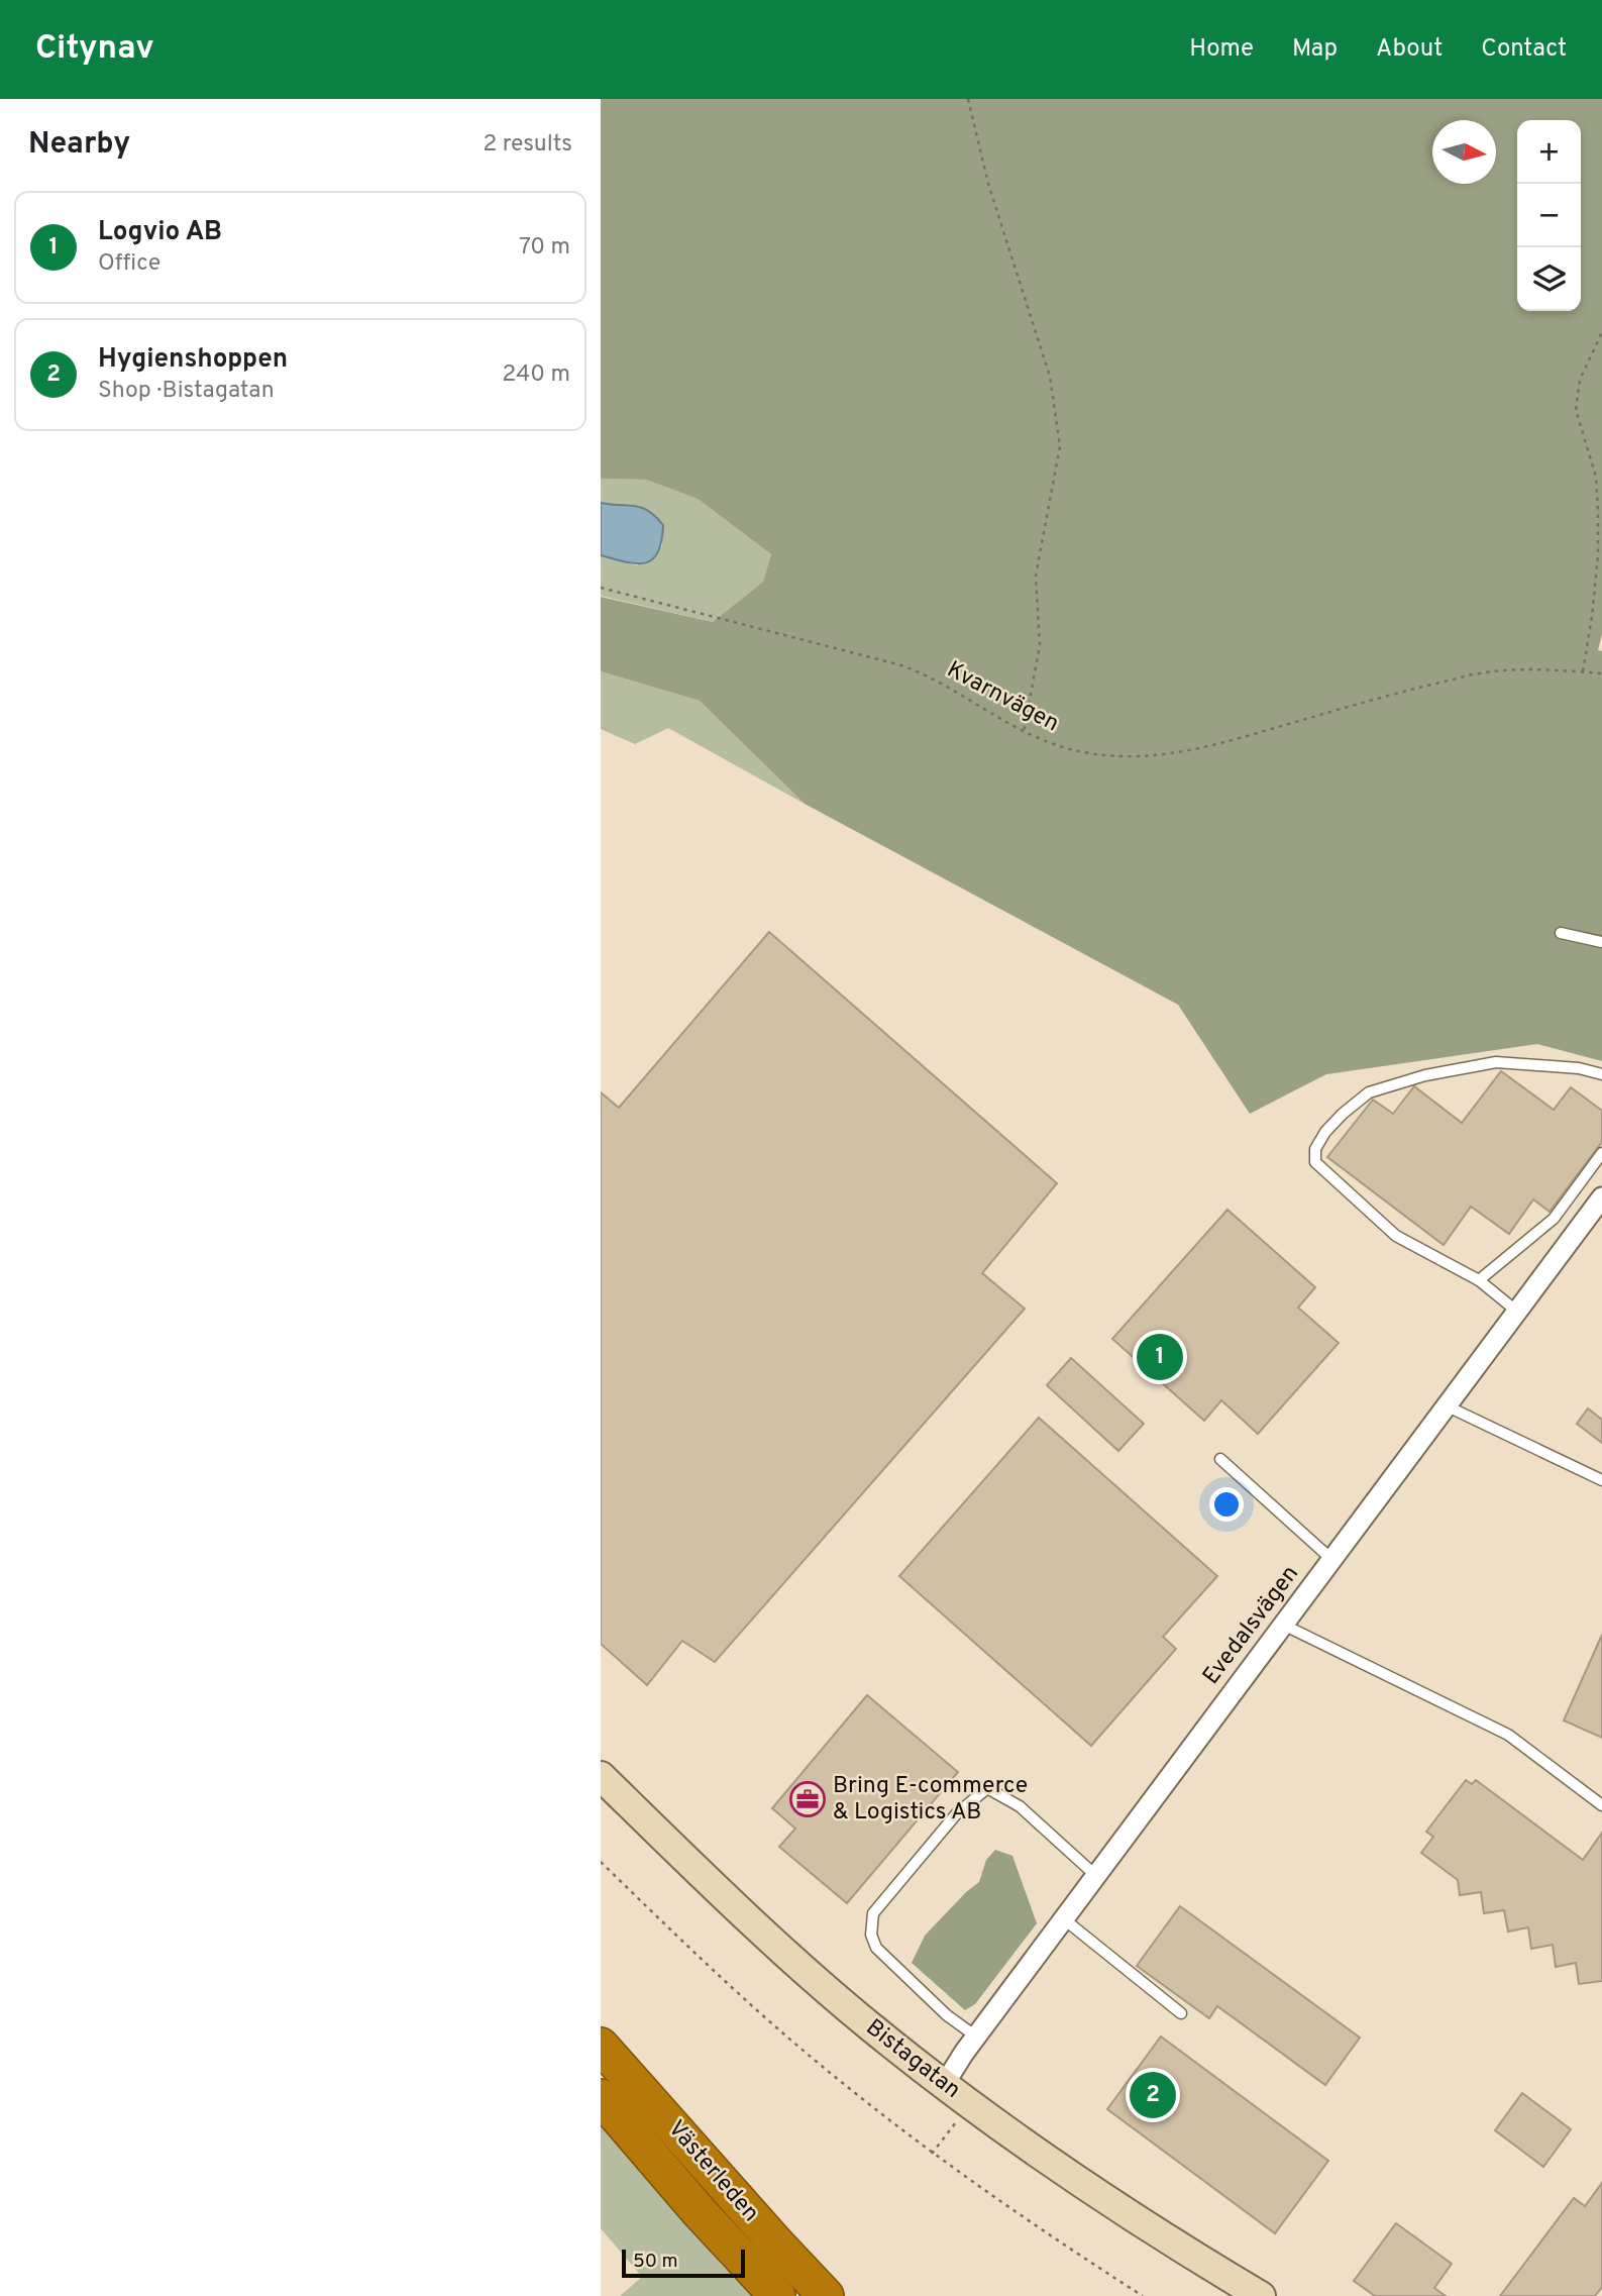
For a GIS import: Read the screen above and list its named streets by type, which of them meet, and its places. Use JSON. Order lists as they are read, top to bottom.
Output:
{
  "streets": {
    "highway": ["Västerleden"],
    "street": ["Evedalsvägen", "Bistagatan"],
    "path": ["Kvarnvägen"]
  },
  "crossings": [
    ["Evedalsvägen", "Bistagatan"]
  ],
  "places": {
    "office": ["Bring E-commerce & Logistics AB"]
  },
  "scale_bar": "50 m",
  "north": "right",
  "page": {
    "header": "Citynav",
    "nav": [
      "Home",
      "Map",
      "About",
      "Contact"
    ],
    "heading": ["Nearby", "2 results"],
    "map_buttons": ["+", "−"],
    "list": [
      {
        "mark": "1",
        "name": "Logvio AB",
        "note": "Office",
        "value": "70 m"
      },
      {
        "mark": "2",
        "name": "Hygienshoppen",
        "note": "Shop · Bistagatan",
        "value": "240 m"
      }
    ],
    "pins": ["1", "2"],
    "scale": "50 m"
  }
}
